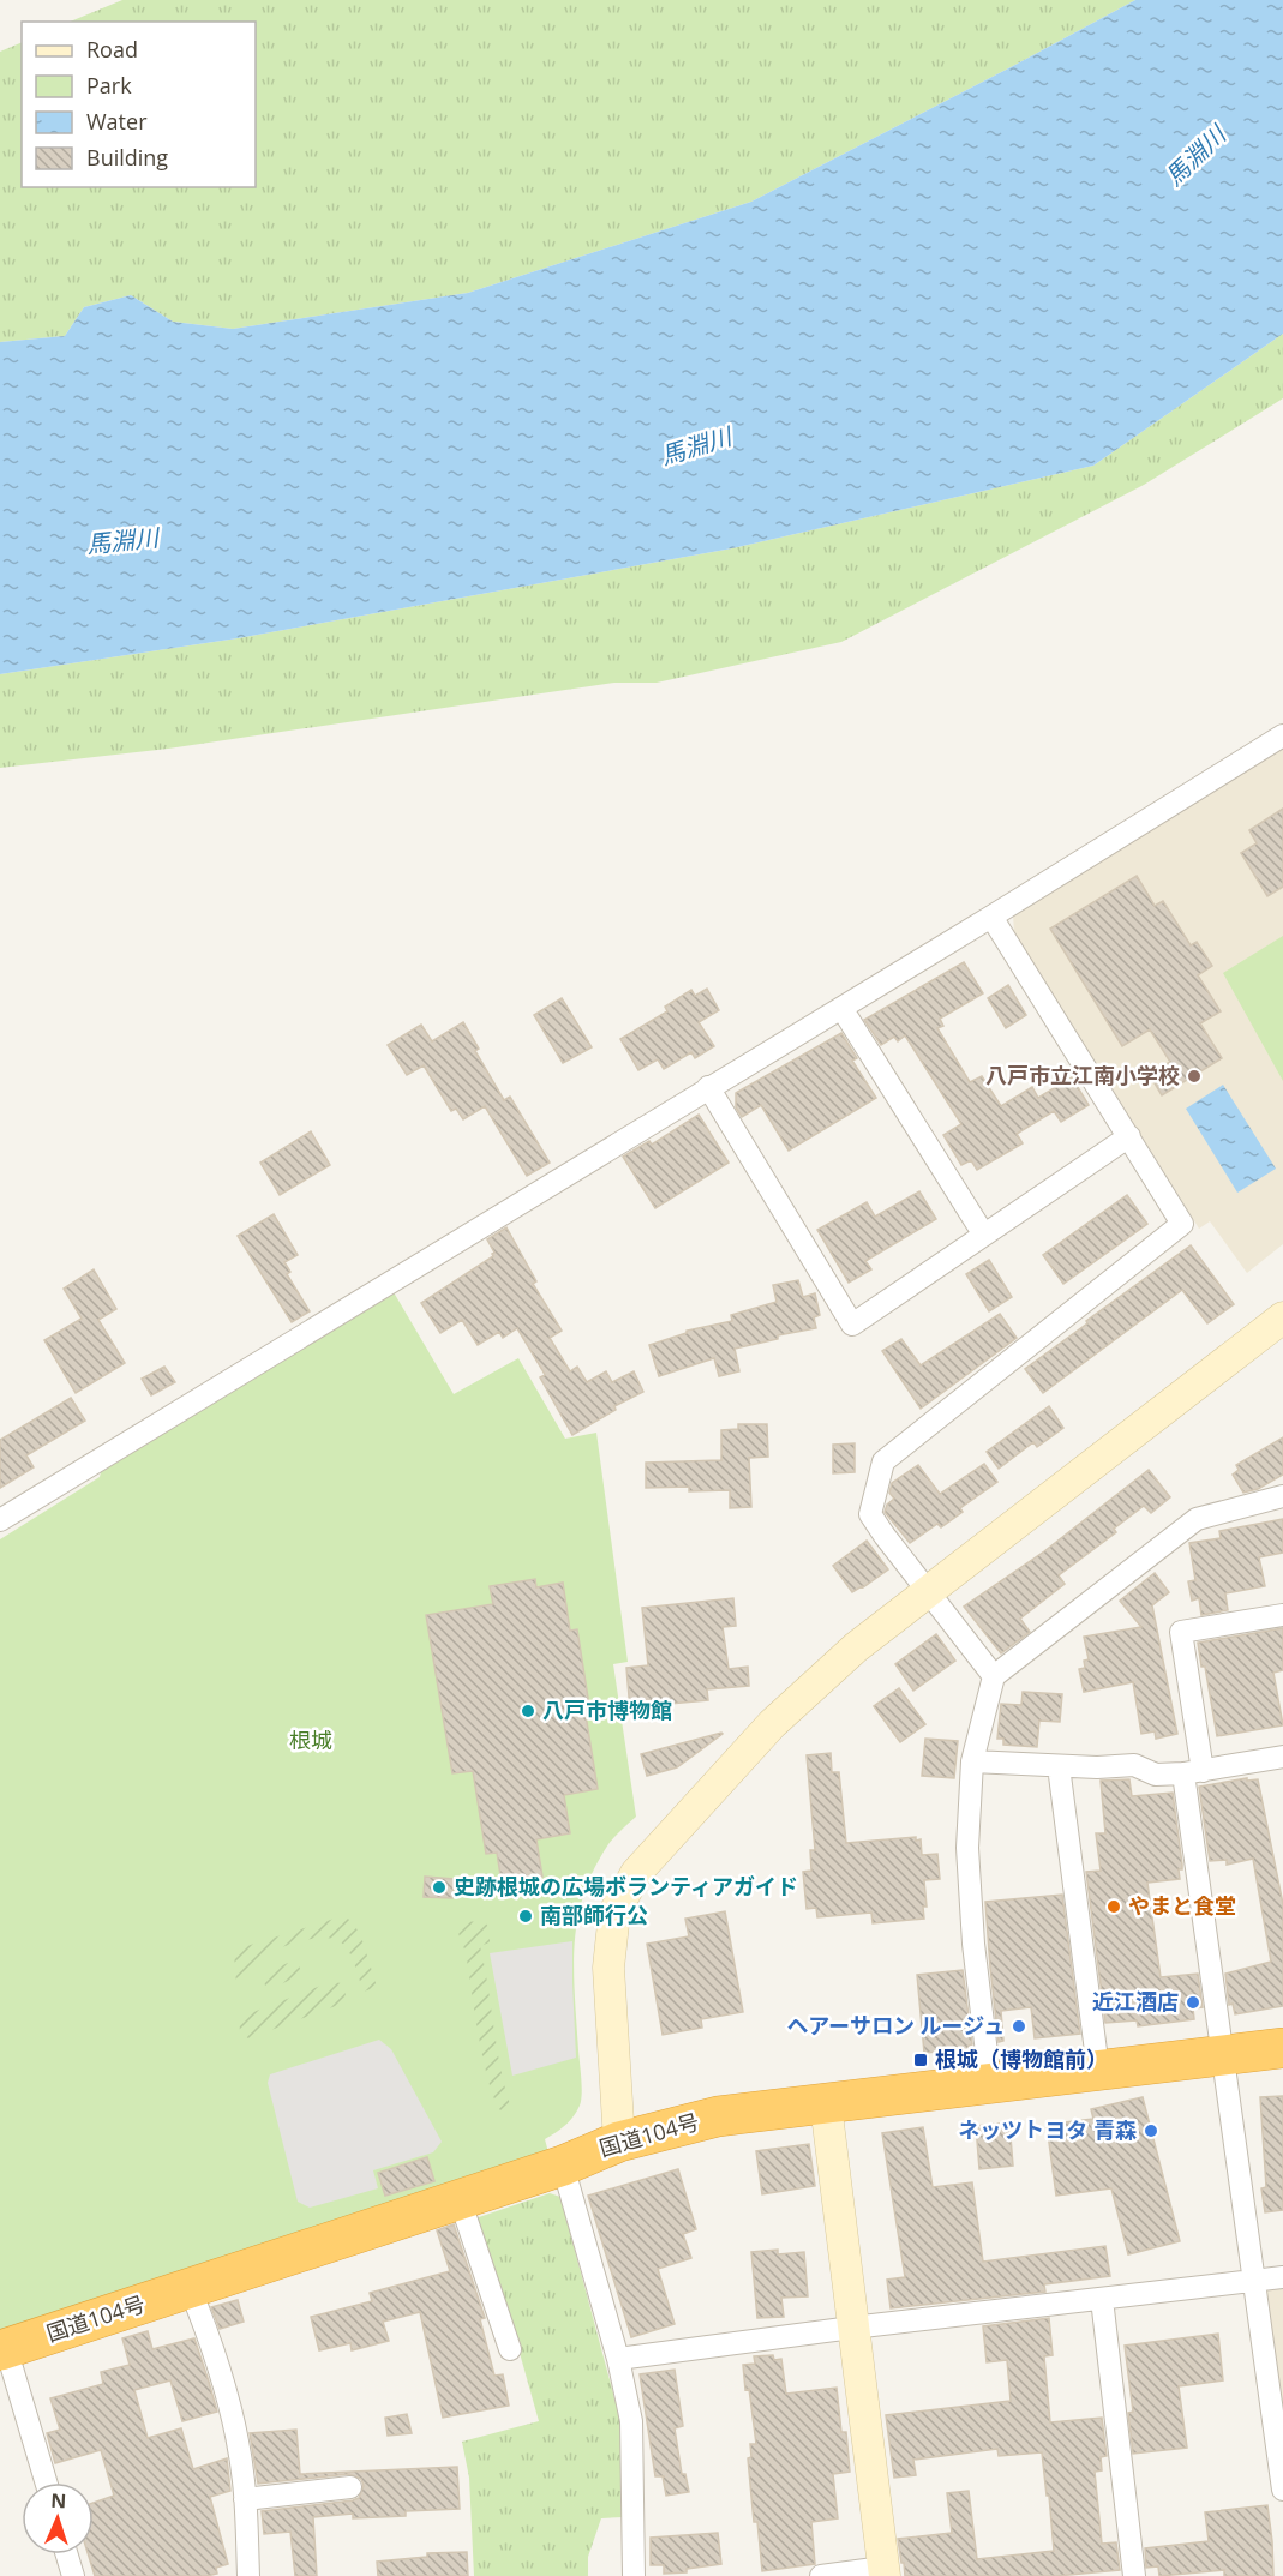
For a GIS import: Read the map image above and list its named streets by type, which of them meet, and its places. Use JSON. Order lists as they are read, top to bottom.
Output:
{
  "streets": {
    "highway": ["国道104号"]
  },
  "water": ["馬淵川"],
  "parks": ["根城"],
  "places": {
    "other": [
      "八戸市立江南小学校",
      "八戸市博物館",
      "史跡根城の広場ボランティアガイド",
      "やまと食堂",
      "南部師行公",
      "近江酒店",
      "ヘアーサロン ルージュ",
      "ネッツトヨタ 青森"
    ],
    "transit": ["根城（博物館前）"]
  },
  "legend": [
    "Road",
    "Park",
    "Water",
    "Building"
  ],
  "north": "top"
}
